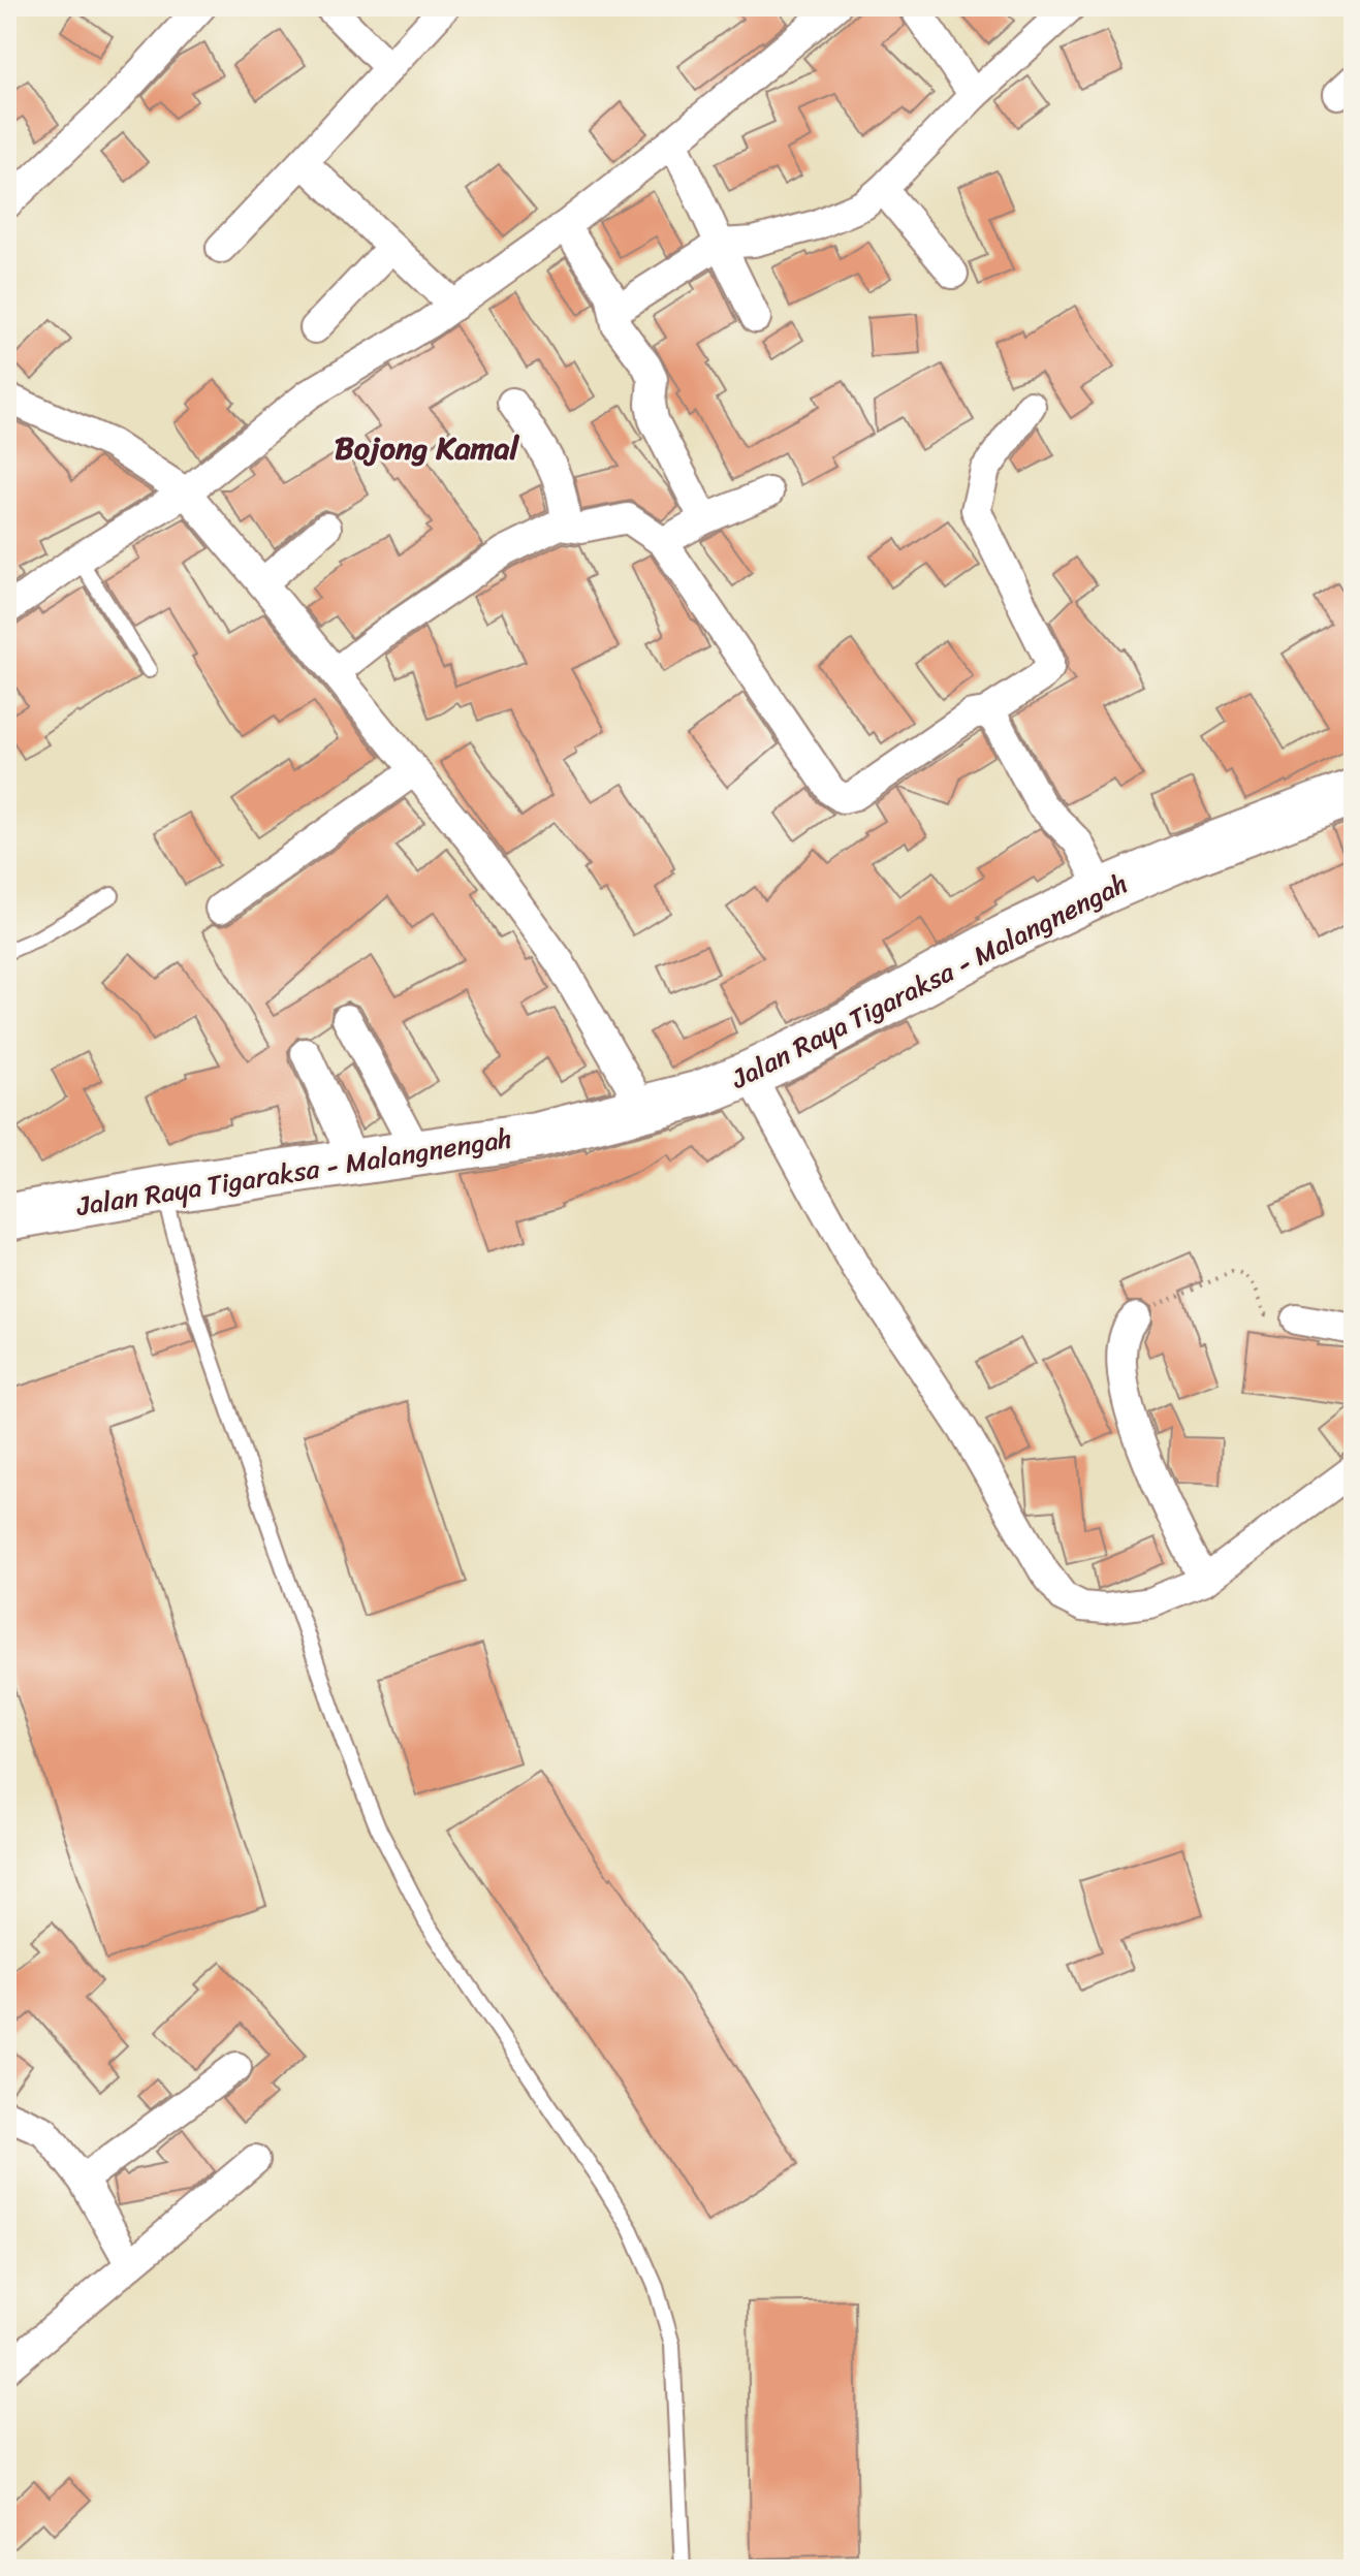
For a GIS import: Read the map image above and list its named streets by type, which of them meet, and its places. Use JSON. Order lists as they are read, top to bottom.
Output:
{
  "streets": {
    "main road": ["Jalan Raya Tigaraksa - Malangnengah"]
  },
  "districts": ["Bojong Kamal"]
}
